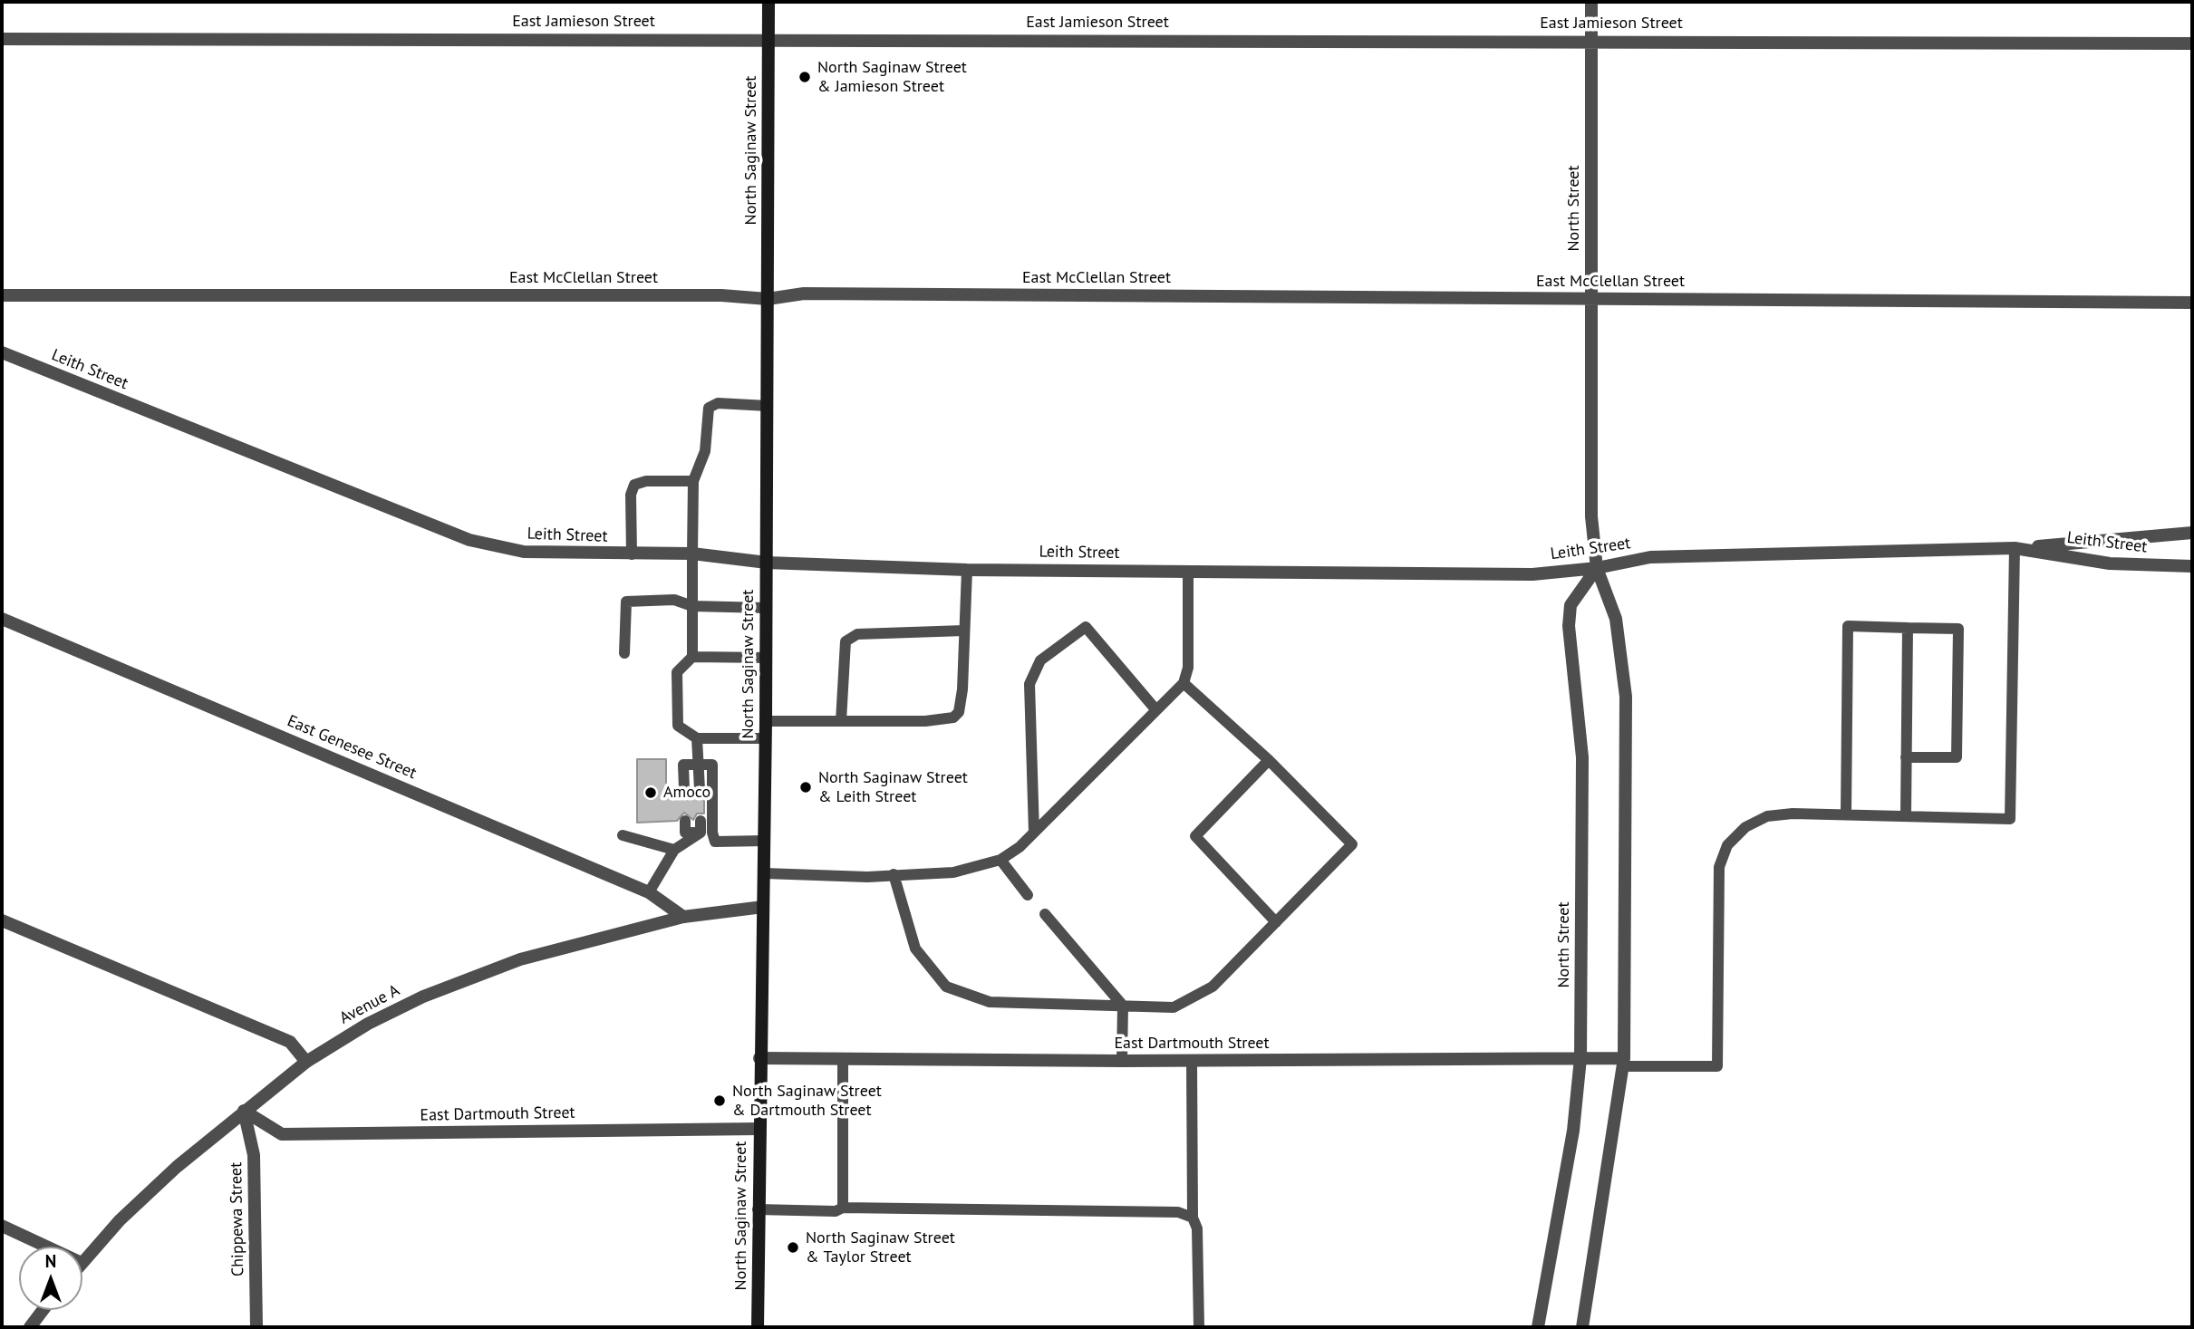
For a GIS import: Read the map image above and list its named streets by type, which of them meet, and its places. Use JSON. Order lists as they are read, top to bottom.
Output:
{
  "streets": {
    "main road": ["North Saginaw Street"],
    "street": [
      "East Jamieson Street",
      "North Street",
      "East McClellan Street",
      "Leith Street",
      "East Genesee Street",
      "Avenue A",
      "East Dartmouth Street",
      "Chippewa Street"
    ]
  },
  "crossings": [
    ["East Jamieson Street", "North Saginaw Street"],
    ["East Jamieson Street", "North Street"],
    ["North Saginaw Street", "East McClellan Street"],
    ["North Saginaw Street", "Leith Street"],
    ["North Saginaw Street", "Avenue A"],
    ["North Saginaw Street", "East Dartmouth Street"],
    ["North Street", "East McClellan Street"],
    ["North Street", "Leith Street"],
    ["North Street", "East Dartmouth Street"],
    ["East Genesee Street", "Avenue A"],
    ["Avenue A", "East Dartmouth Street"],
    ["Avenue A", "Chippewa Street"],
    ["East Dartmouth Street", "Chippewa Street"]
  ],
  "places": [
    "North Saginaw Street & Jamieson Street",
    "North Saginaw Street & Leith Street",
    "Amoco",
    "North Saginaw Street & Dartmouth Street",
    "North Saginaw Street & Taylor Street"
  ],
  "north": "top"
}
